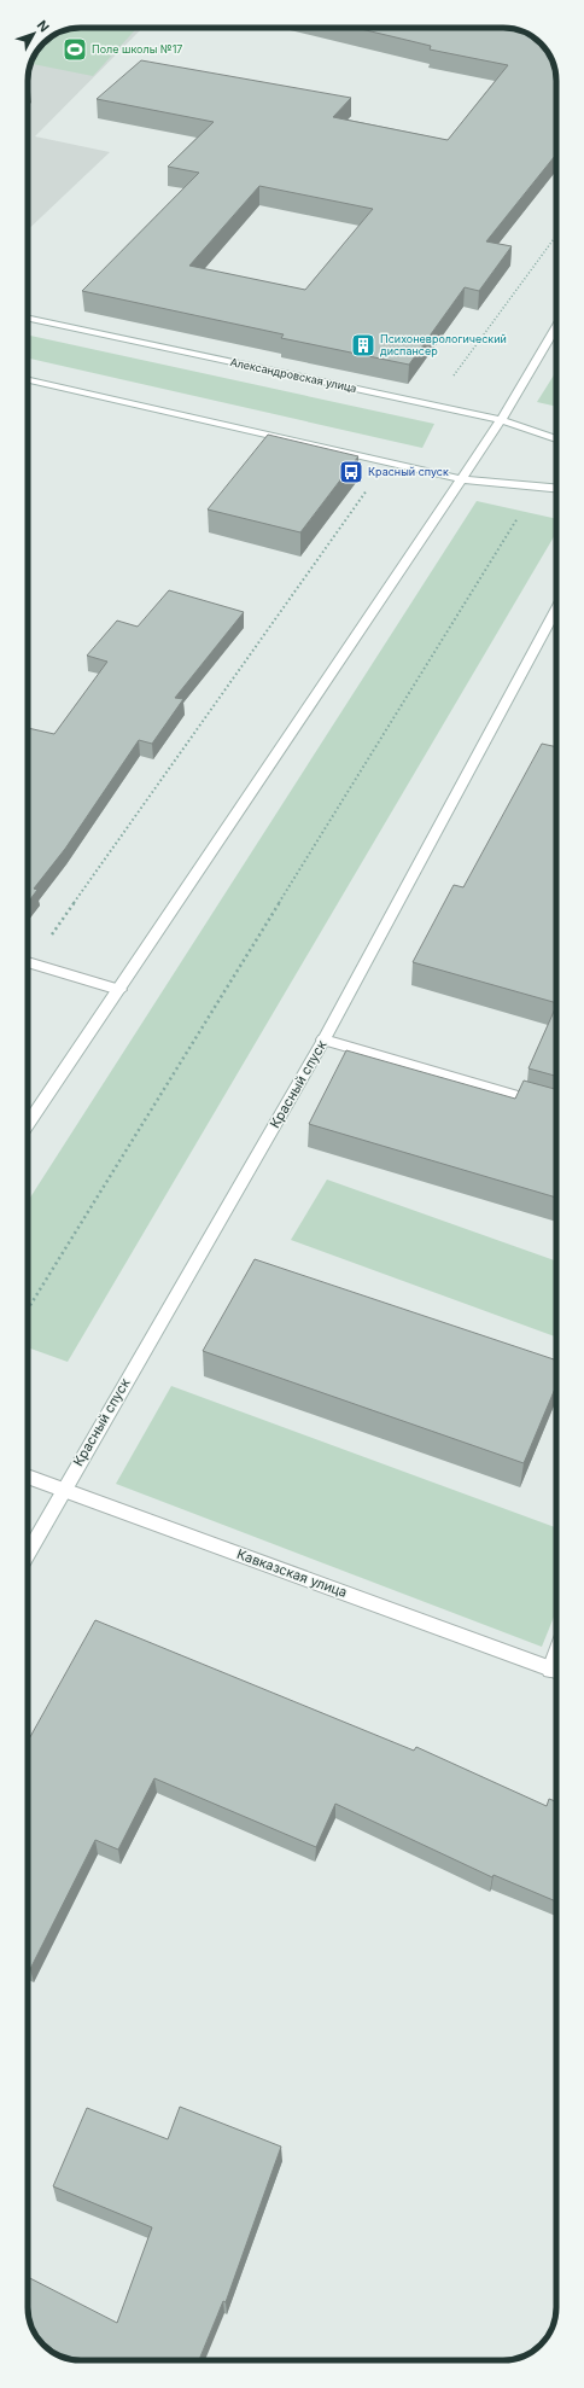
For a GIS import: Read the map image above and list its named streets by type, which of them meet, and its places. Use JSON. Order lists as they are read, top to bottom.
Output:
{
  "streets": {
    "street": ["Александровская улица", "Красный спуск", "Кавказская улица"]
  },
  "crossings": [
    ["Красный спуск", "Кавказская улица"]
  ],
  "places": {
    "sports": ["Поле школы №17"],
    "building": ["Психоневрологический диспансер"],
    "bus stop": ["Красный спуск"]
  },
  "north": "top right"
}
